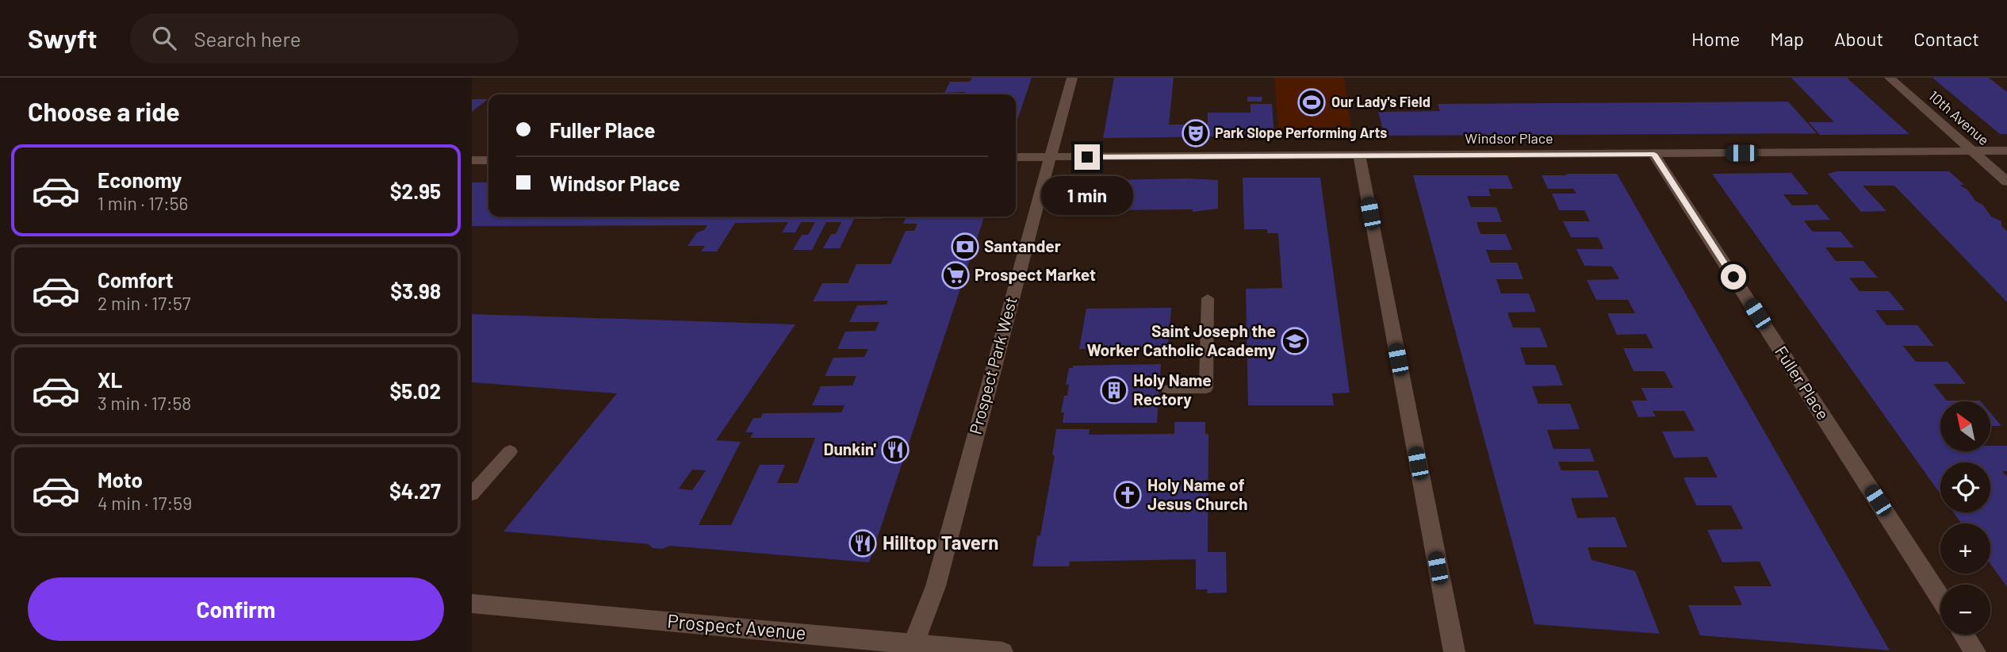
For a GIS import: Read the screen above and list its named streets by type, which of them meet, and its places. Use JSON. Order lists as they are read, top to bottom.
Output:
{
  "streets": {
    "street": [
      "10th Avenue",
      "Windsor Place",
      "Prospect Park West",
      "Fuller Place",
      "Prospect Avenue"
    ]
  },
  "crossings": [
    ["10th Avenue", "Windsor Place"],
    ["Windsor Place", "Prospect Park West"],
    ["Windsor Place", "Fuller Place"],
    ["Prospect Park West", "Prospect Avenue"]
  ],
  "places": {
    "sports": ["Our Lady's Field"],
    "theatre": ["Park Slope Performing Arts"],
    "bank": ["Santander"],
    "supermarket": ["Prospect Market"],
    "school or university": ["Saint Joseph the Worker Catholic Academy"],
    "building": ["Holy Name Rectory"],
    "restaurant": ["Dunkin'", "Hilltop Tavern"],
    "church": ["Holy Name of Jesus Church"]
  },
  "north": "top left",
  "page": {
    "header": "Swyft",
    "search": "Search here",
    "nav": [
      "Home",
      "Map",
      "About",
      "Contact"
    ],
    "heading": "Choose a ride",
    "banner": ["Fuller Place", "Windsor Place"],
    "list": [
      {
        "name": "Economy",
        "note": "1 min · 17:56",
        "value": "$2.95"
      },
      {
        "name": "Comfort",
        "note": "2 min · 17:57",
        "value": "$3.98"
      },
      {
        "name": "XL",
        "note": "3 min · 17:58",
        "value": "$5.02"
      },
      {
        "name": "Moto",
        "note": "4 min · 17:59",
        "value": "$4.27"
      }
    ],
    "bubble": "1 min",
    "map_buttons": ["+", "−"],
    "buttons": "Confirm"
  }
}
